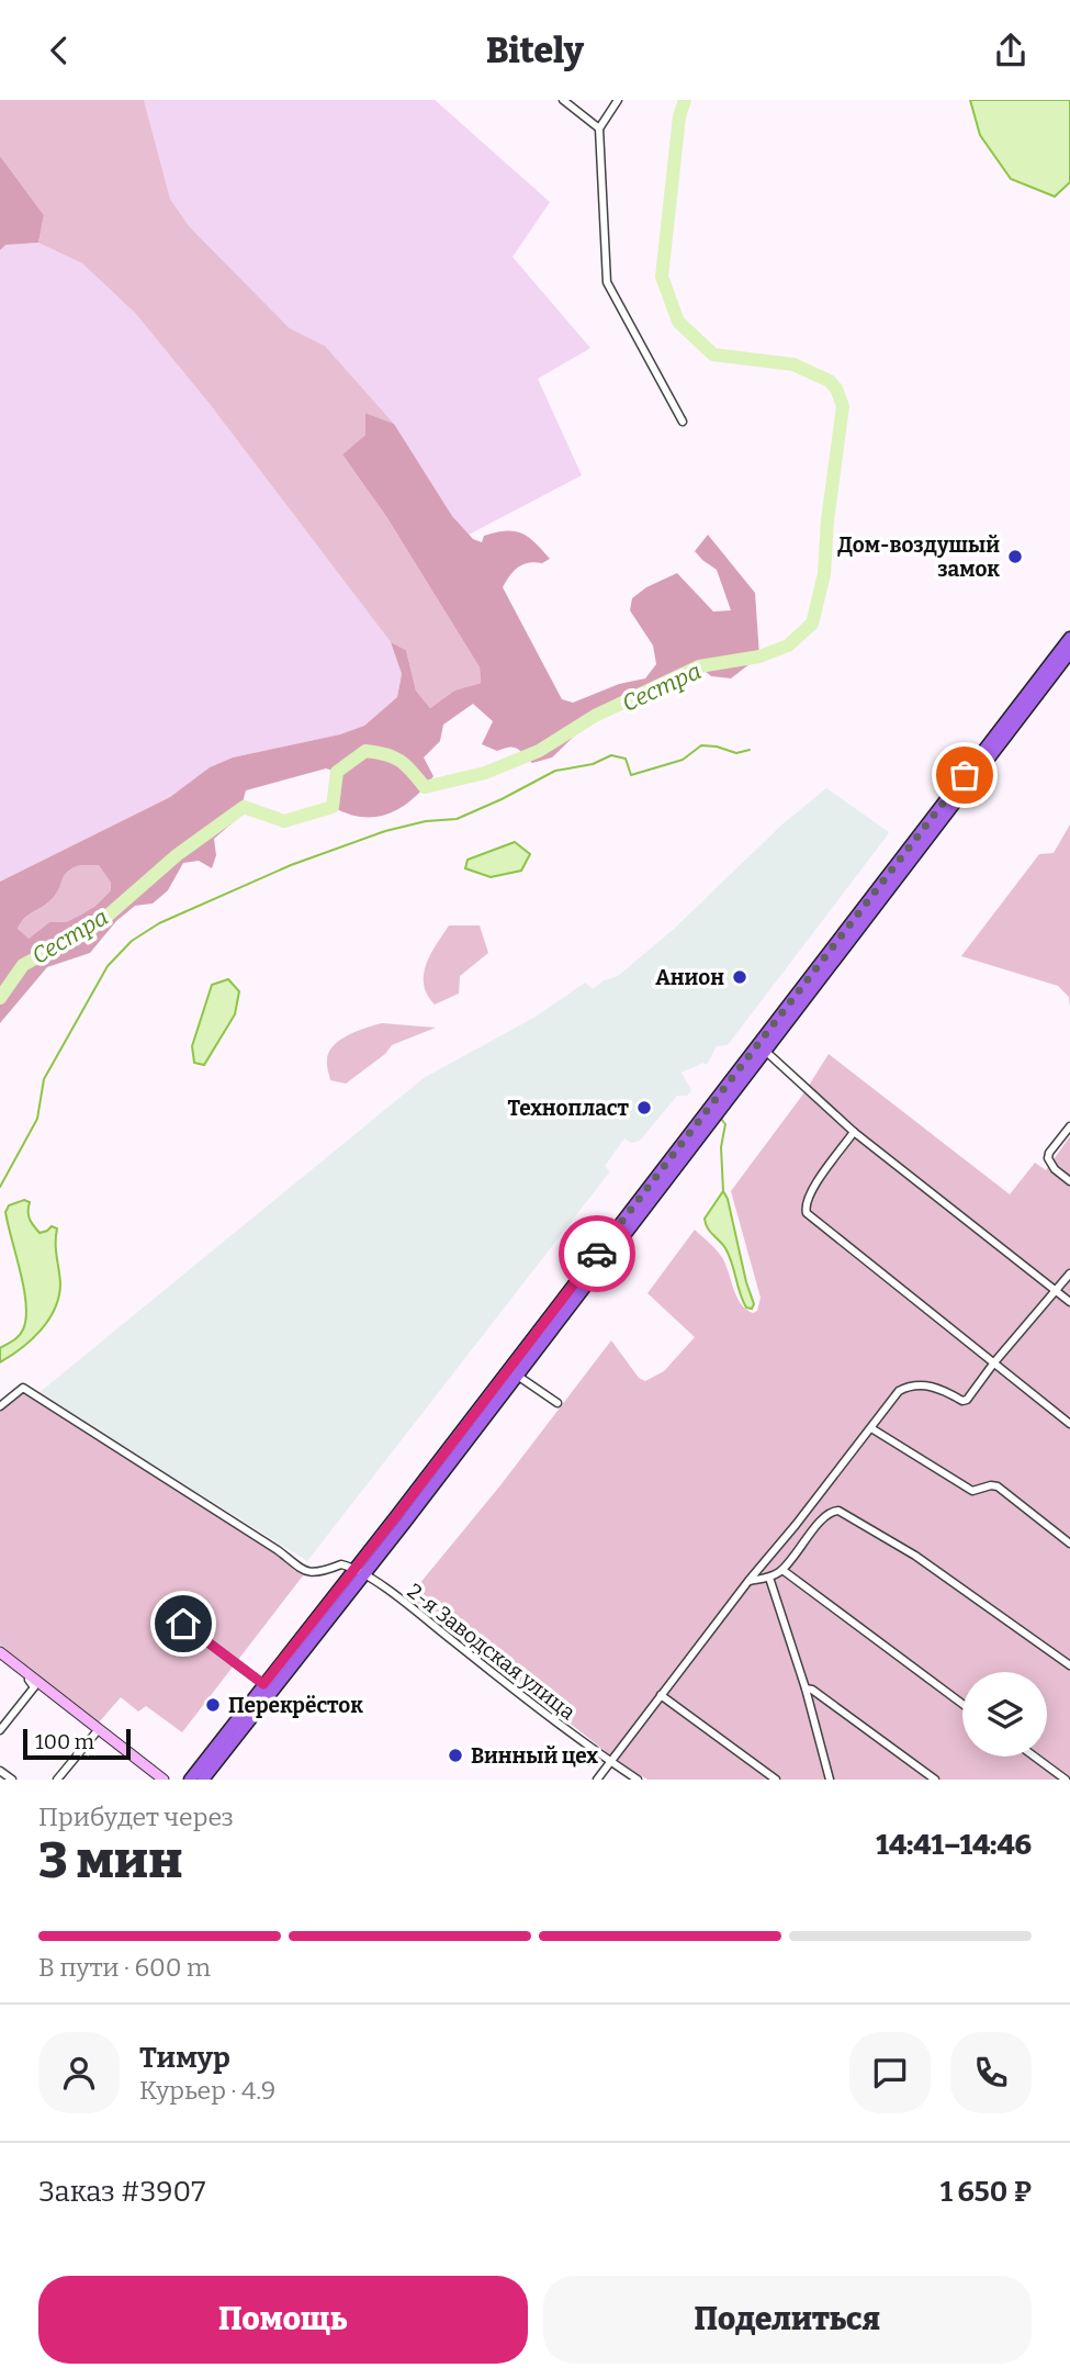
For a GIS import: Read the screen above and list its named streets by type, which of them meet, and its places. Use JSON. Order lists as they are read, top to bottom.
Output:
{
  "streets": {
    "street": ["2-я Заводская улица"]
  },
  "water": ["Сестра"],
  "places": [
    "Дом-воздушый замок",
    "Анион",
    "Технопласт",
    "Перекрёсток",
    "Винный цех"
  ],
  "scale_bar": "100 m",
  "page": {
    "header": "Bitely",
    "scale": "100 m",
    "heading": ["3 мин", "Прибудет через", "14:41–14:46"],
    "panel": [
      "Тимур",
      "Курьер · 4.9",
      "Заказ #3907",
      "1 650 ₽"
    ],
    "bar": "В пути · 600 m",
    "buttons": ["Помощь", "Поделиться"]
  }
}
